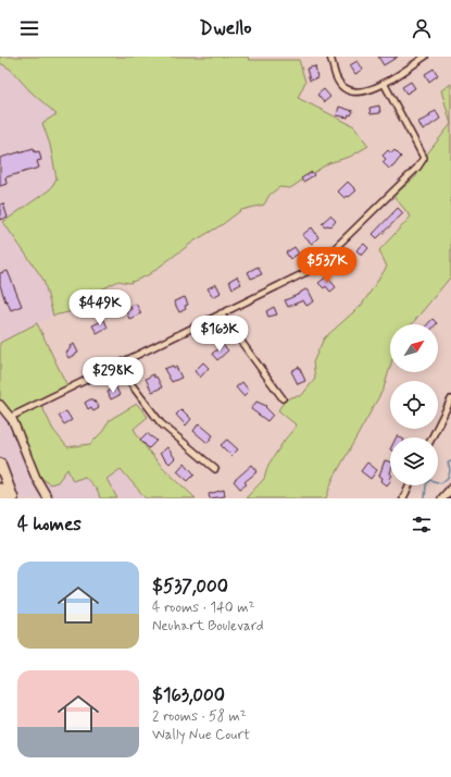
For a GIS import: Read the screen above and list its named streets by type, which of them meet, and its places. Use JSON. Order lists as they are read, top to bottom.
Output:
{
  "north": "top right",
  "page": {
    "header": "Dwello",
    "price": [
      "$537K",
      "$449K",
      "$163K",
      "$298K"
    ],
    "heading": "4 homes",
    "list": [
      {
        "name": "$537,000",
        "note": "4 rooms · 140 m² · Neuhart Boulevard"
      },
      {
        "name": "$163,000",
        "note": "2 rooms · 58 m² · Wally Nue Court"
      }
    ]
  }
}
